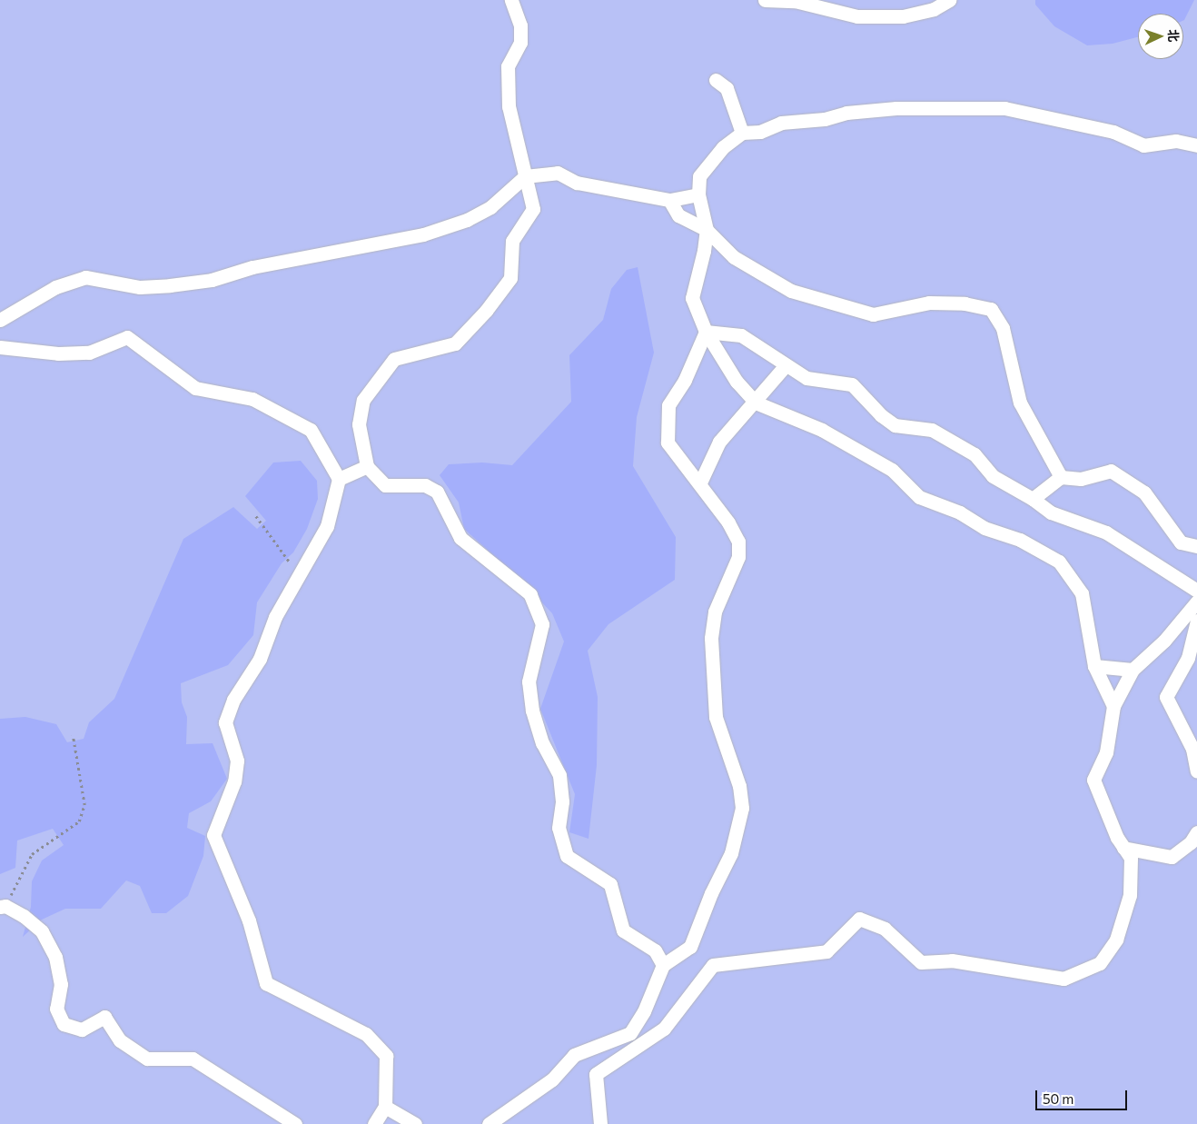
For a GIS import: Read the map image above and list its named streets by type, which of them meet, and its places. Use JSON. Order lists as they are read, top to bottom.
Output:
{
  "scale_bar": "50 m",
  "north": "right"
}
